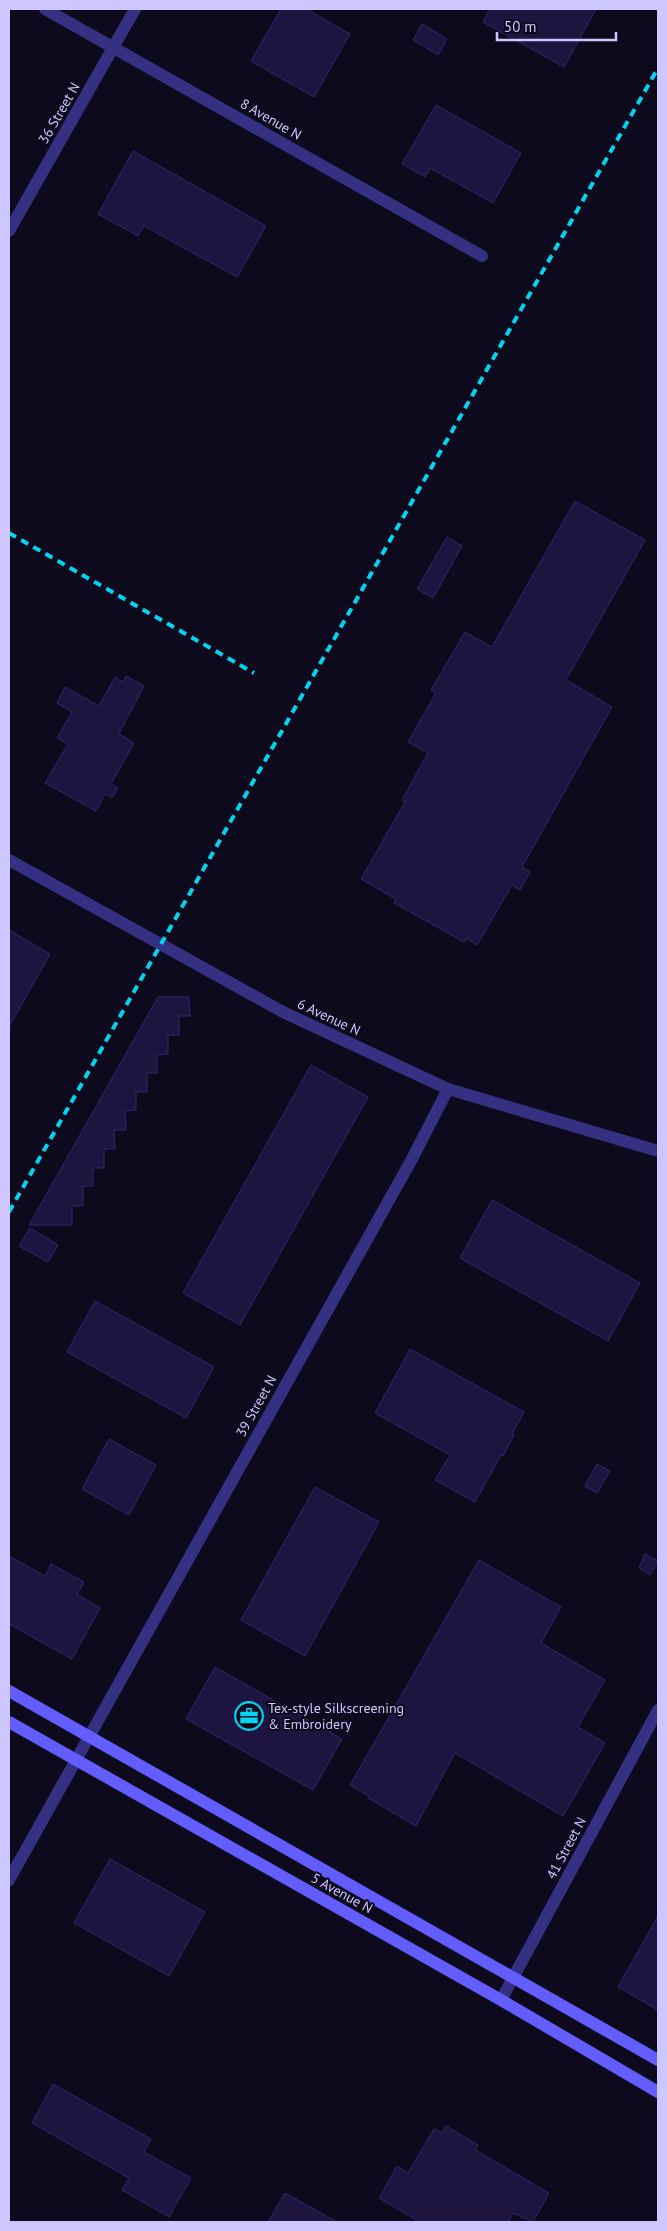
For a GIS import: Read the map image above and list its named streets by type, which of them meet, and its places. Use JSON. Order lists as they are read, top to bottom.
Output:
{
  "streets": {
    "main road": ["5 Avenue N"],
    "street": [
      "36 Street N",
      "8 Avenue N",
      "6 Avenue N",
      "39 Street N",
      "41 Street N"
    ]
  },
  "crossings": [
    ["36 Street N", "8 Avenue N"],
    ["6 Avenue N", "39 Street N"],
    ["39 Street N", "5 Avenue N"],
    ["41 Street N", "5 Avenue N"]
  ],
  "places": {
    "office": ["Tex-style Silkscreening & Embroidery"]
  },
  "scale_bar": "50 m"
}
